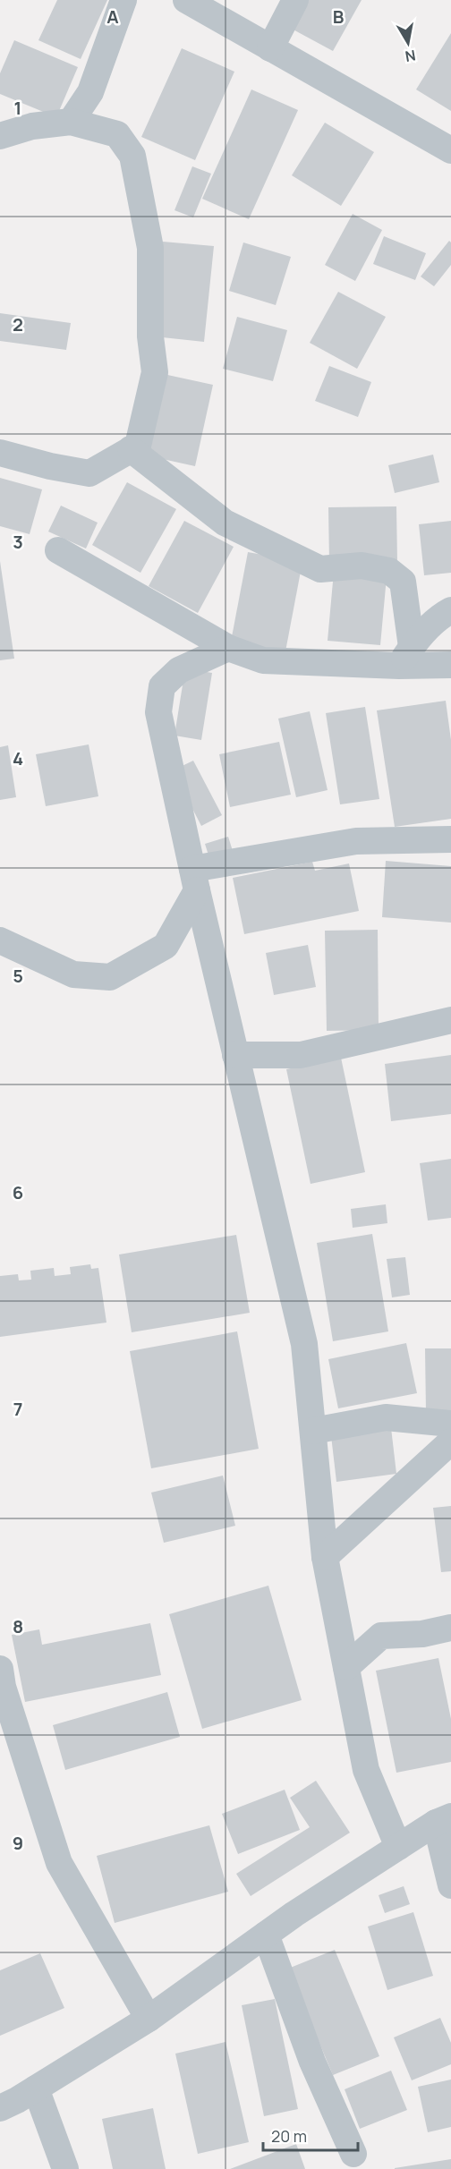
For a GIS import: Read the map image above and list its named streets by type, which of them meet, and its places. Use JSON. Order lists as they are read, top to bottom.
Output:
{
  "scale_bar": "20 m",
  "north": "bottom",
  "grid": {
    "columns": ["A", "B"],
    "rows": [
      "1",
      "2",
      "3",
      "4",
      "5",
      "6",
      "7",
      "8",
      "9"
    ]
  }
}
